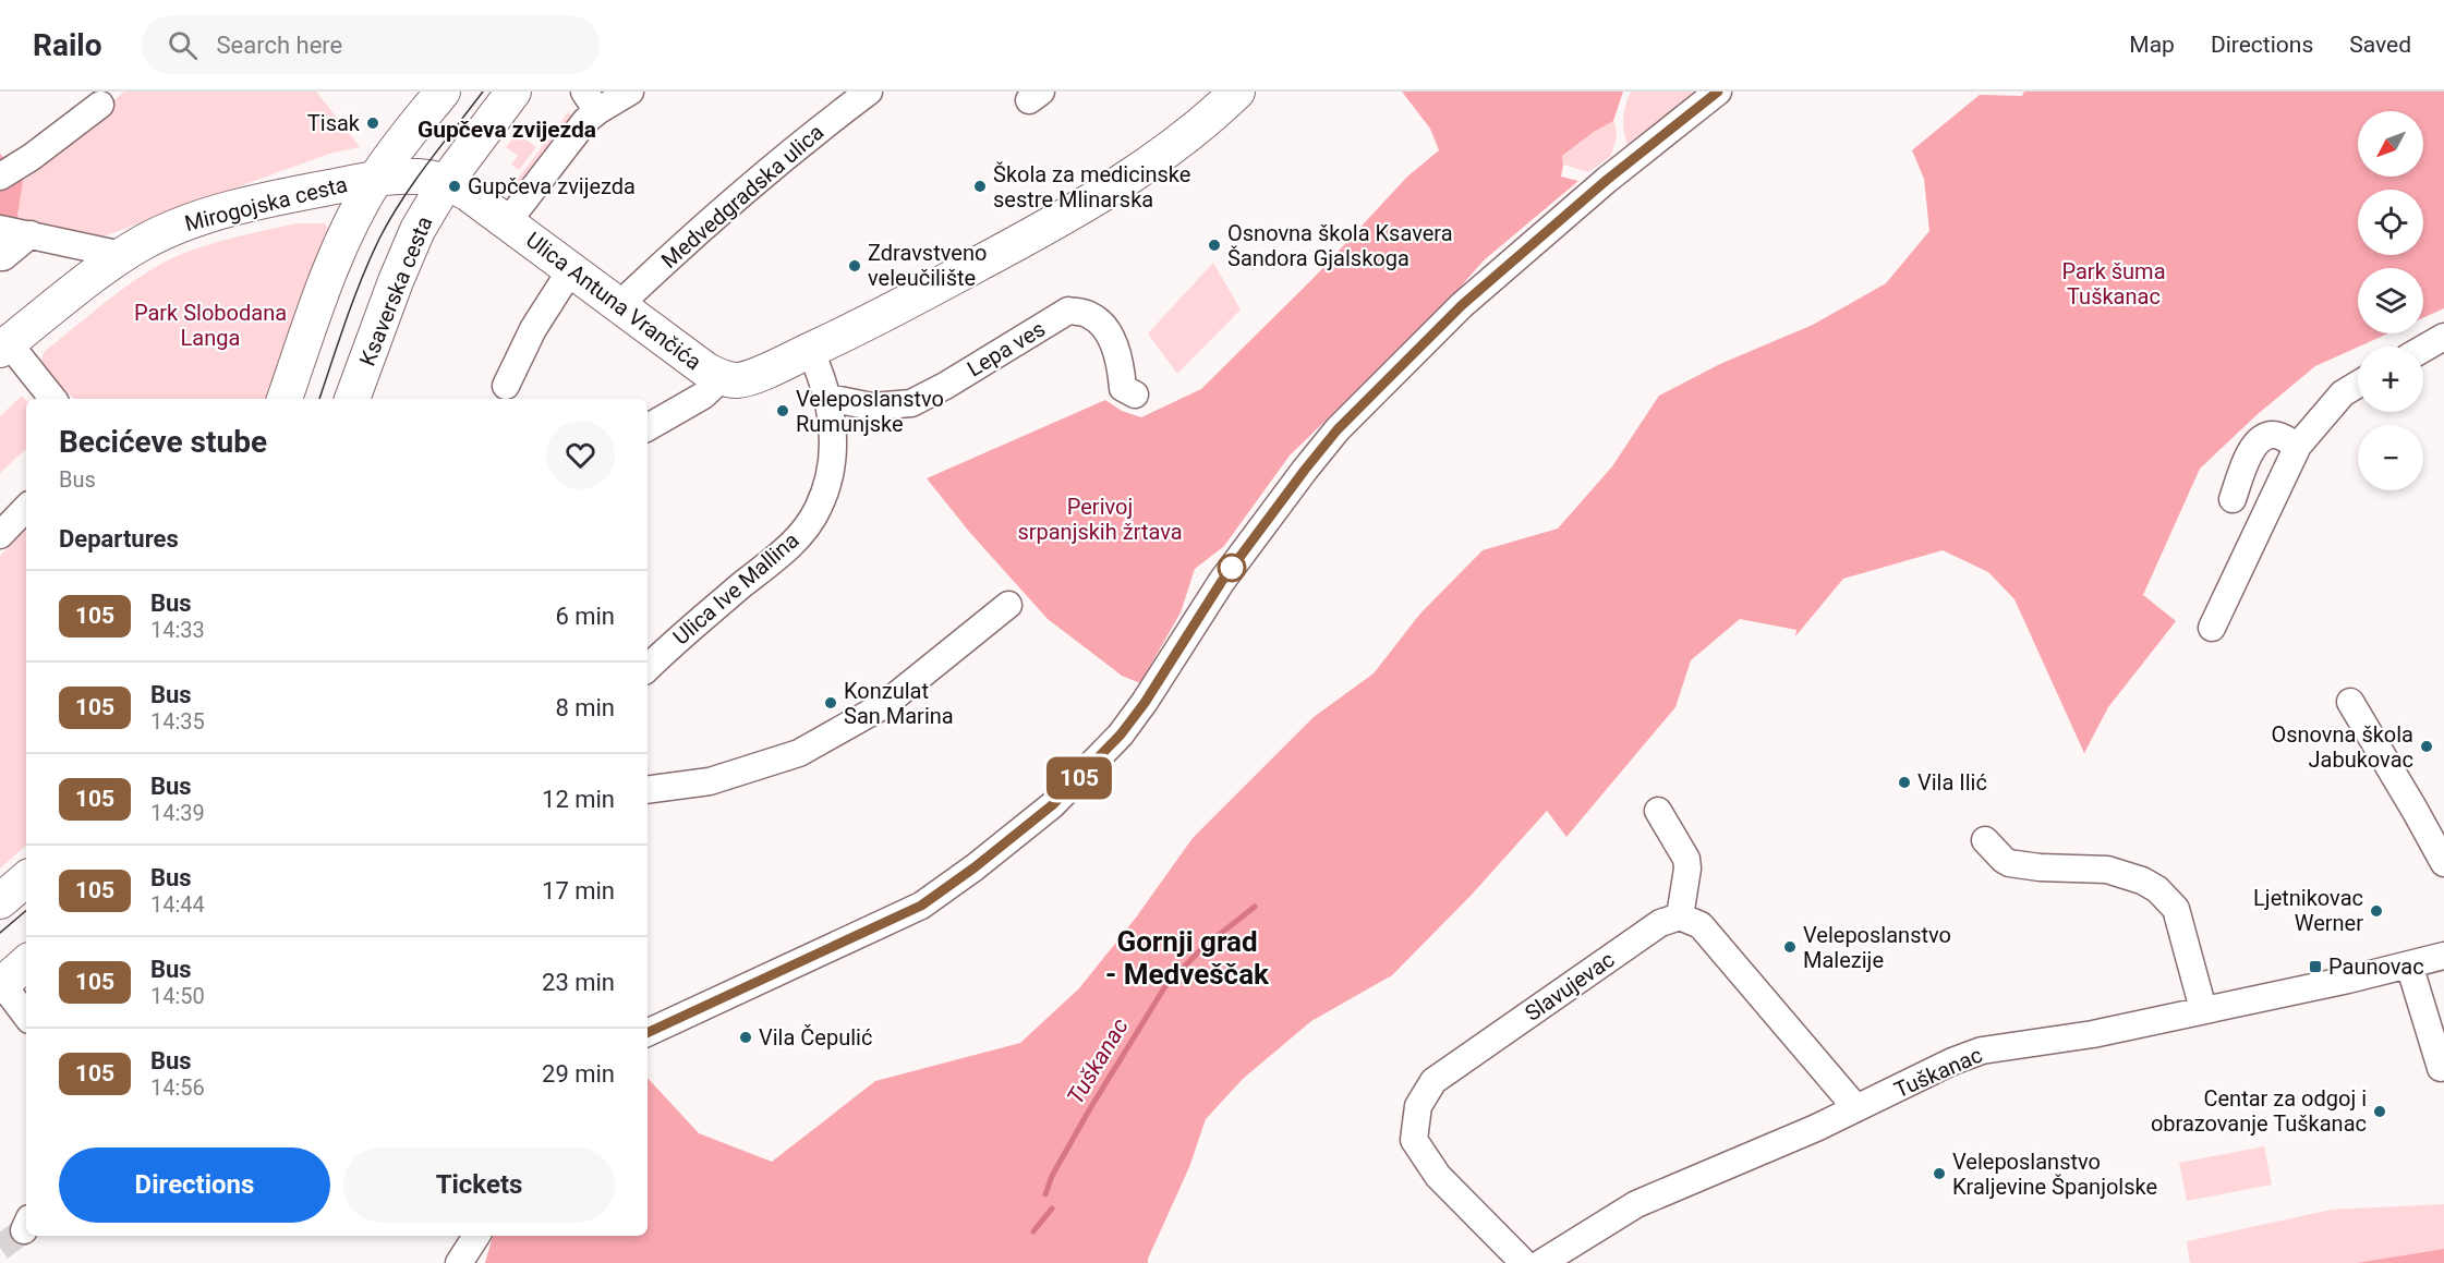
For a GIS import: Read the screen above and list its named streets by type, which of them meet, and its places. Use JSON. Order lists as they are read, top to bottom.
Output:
{
  "streets": {
    "main road": ["Mirogojska cesta", "Ksaverska cesta", "Ulica Antuna Vrančića"],
    "street": [
      "Medvedgradska ulica",
      "Lepa ves",
      "Ulica Ive Mallina",
      "Slavujevac",
      "Tuškanac"
    ]
  },
  "crossings": [
    ["Medvedgradska ulica", "Ulica Antuna Vrančića"],
    ["Lepa ves", "Ulica Ive Mallina"]
  ],
  "districts": ["Gupčeva zvijezda", "Gornji grad - Medveščak"],
  "water": ["Tuškanac"],
  "parks": ["Park šuma Tuškanac", "Park Slobodana Langa", "Perivoj srpanjskih žrtava"],
  "places": {
    "other": [
      "Tisak",
      "Gupčeva zvijezda",
      "Škola za medicinske sestre Mlinarska",
      "Osnovna škola Ksavera Šandora Gjalskoga",
      "Zdravstveno veleučilište",
      "Veleposlanstvo Rumunjske",
      "Konzulat San Marina",
      "Osnovna škola Jabukovac",
      "Vila Ilić",
      "Ljetnikovac Werner",
      "Veleposlanstvo Malezije",
      "Vila Čepulić",
      "Centar za odgoj i obrazovanje Tuškanac",
      "Veleposlanstvo Kraljevine Španjolske"
    ],
    "transit": ["Paunovac"]
  },
  "lines": ["bus line 105"],
  "north": "bottom left",
  "page": {
    "header": "Railo",
    "search": "Search here",
    "nav": ["Map", "Directions", "Saved"],
    "on_map": "105",
    "map_buttons": ["+", "−"],
    "heading": [
      ["Becićeve stube", "Bus"],
      "Departures"
    ],
    "list": [
      {
        "mark": "105",
        "name": "Bus",
        "note": "14:33",
        "value": "6 min"
      },
      {
        "mark": "105",
        "name": "Bus",
        "note": "14:35",
        "value": "8 min"
      },
      {
        "mark": "105",
        "name": "Bus",
        "note": "14:39",
        "value": "12 min"
      },
      {
        "mark": "105",
        "name": "Bus",
        "note": "14:44",
        "value": "17 min"
      },
      {
        "mark": "105",
        "name": "Bus",
        "note": "14:50",
        "value": "23 min"
      },
      {
        "mark": "105",
        "name": "Bus",
        "note": "14:56",
        "value": "29 min"
      }
    ],
    "buttons": ["Directions", "Tickets"]
  }
}
